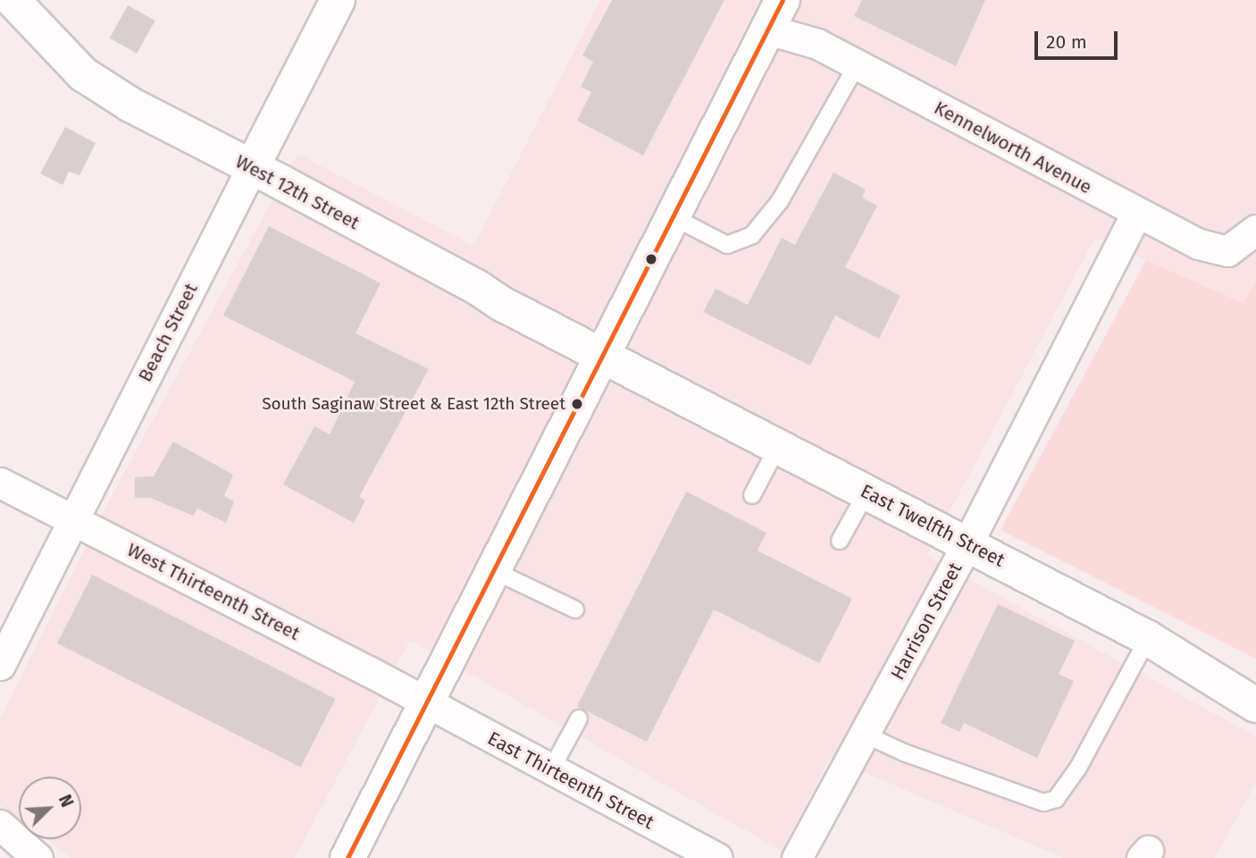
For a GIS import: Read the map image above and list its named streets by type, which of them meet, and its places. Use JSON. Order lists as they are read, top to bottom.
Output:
{
  "streets": {
    "street": [
      "Kennelworth Avenue",
      "West 12th Street",
      "Beach Street",
      "East Twelfth Street",
      "West Thirteenth Street",
      "Harrison Street",
      "East Thirteenth Street"
    ]
  },
  "crossings": [
    ["Kennelworth Avenue", "Harrison Street"],
    ["West 12th Street", "Beach Street"],
    ["West 12th Street", "East Twelfth Street"],
    ["Beach Street", "West Thirteenth Street"],
    ["East Twelfth Street", "Harrison Street"],
    ["West Thirteenth Street", "East Thirteenth Street"]
  ],
  "places": ["South Saginaw Street & East 12th Street"],
  "scale_bar": "20 m",
  "north": "top right"
}
